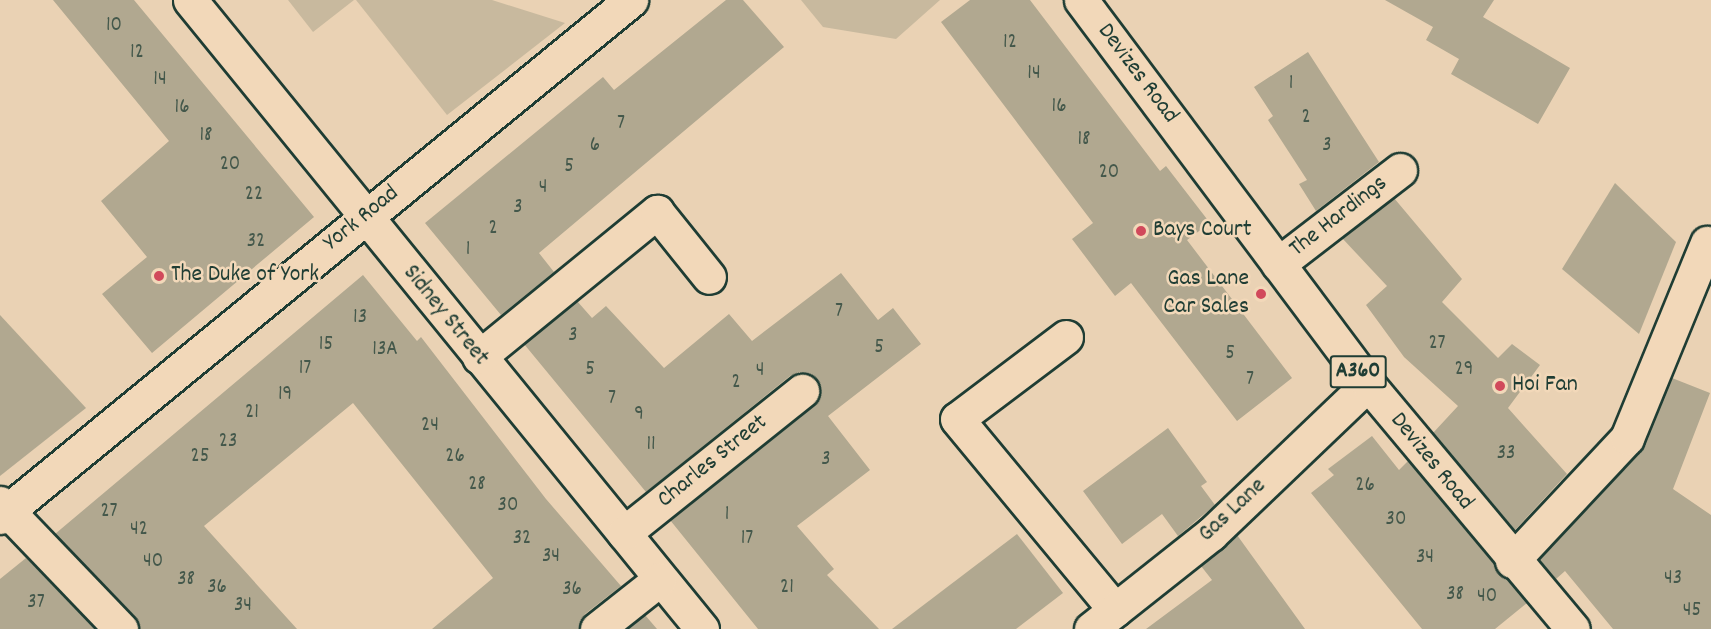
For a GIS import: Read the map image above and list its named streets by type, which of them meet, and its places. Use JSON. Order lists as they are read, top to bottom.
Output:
{
  "streets": {
    "street": [
      "Devizes Road",
      "The Hardings",
      "York Road",
      "Sidney Street",
      "A360",
      "Charles Street",
      "Gas Lane"
    ]
  },
  "crossings": [
    ["Devizes Road", "The Hardings"],
    ["Devizes Road", "Gas Lane"],
    ["York Road", "Sidney Street"],
    ["Sidney Street", "Charles Street"]
  ],
  "places": [
    "Bays Court",
    "The Duke of York",
    "Gas Lane Car Sales",
    "Hoi Fan"
  ],
  "house_numbers": [
    "10",
    "12",
    "12",
    "14",
    "14",
    "1",
    "16",
    "16",
    "2",
    "7",
    "18",
    "18",
    "6",
    "3",
    "20",
    "5",
    "20",
    "4",
    "22",
    "3",
    "2",
    "32",
    "1",
    "7",
    "13",
    "3",
    "27",
    "15",
    "5",
    "13A",
    "5",
    "17",
    "5",
    "29",
    "4",
    "7",
    "2",
    "19",
    "7",
    "21",
    "9",
    "24",
    "23",
    "11",
    "33",
    "25",
    "26",
    "3",
    "28",
    "26",
    "30",
    "27",
    "1",
    "30",
    "42",
    "32",
    "17",
    "34",
    "34",
    "40",
    "43",
    "38",
    "36",
    "21",
    "36",
    "38",
    "40",
    "37",
    "34",
    "45"
  ]
}
